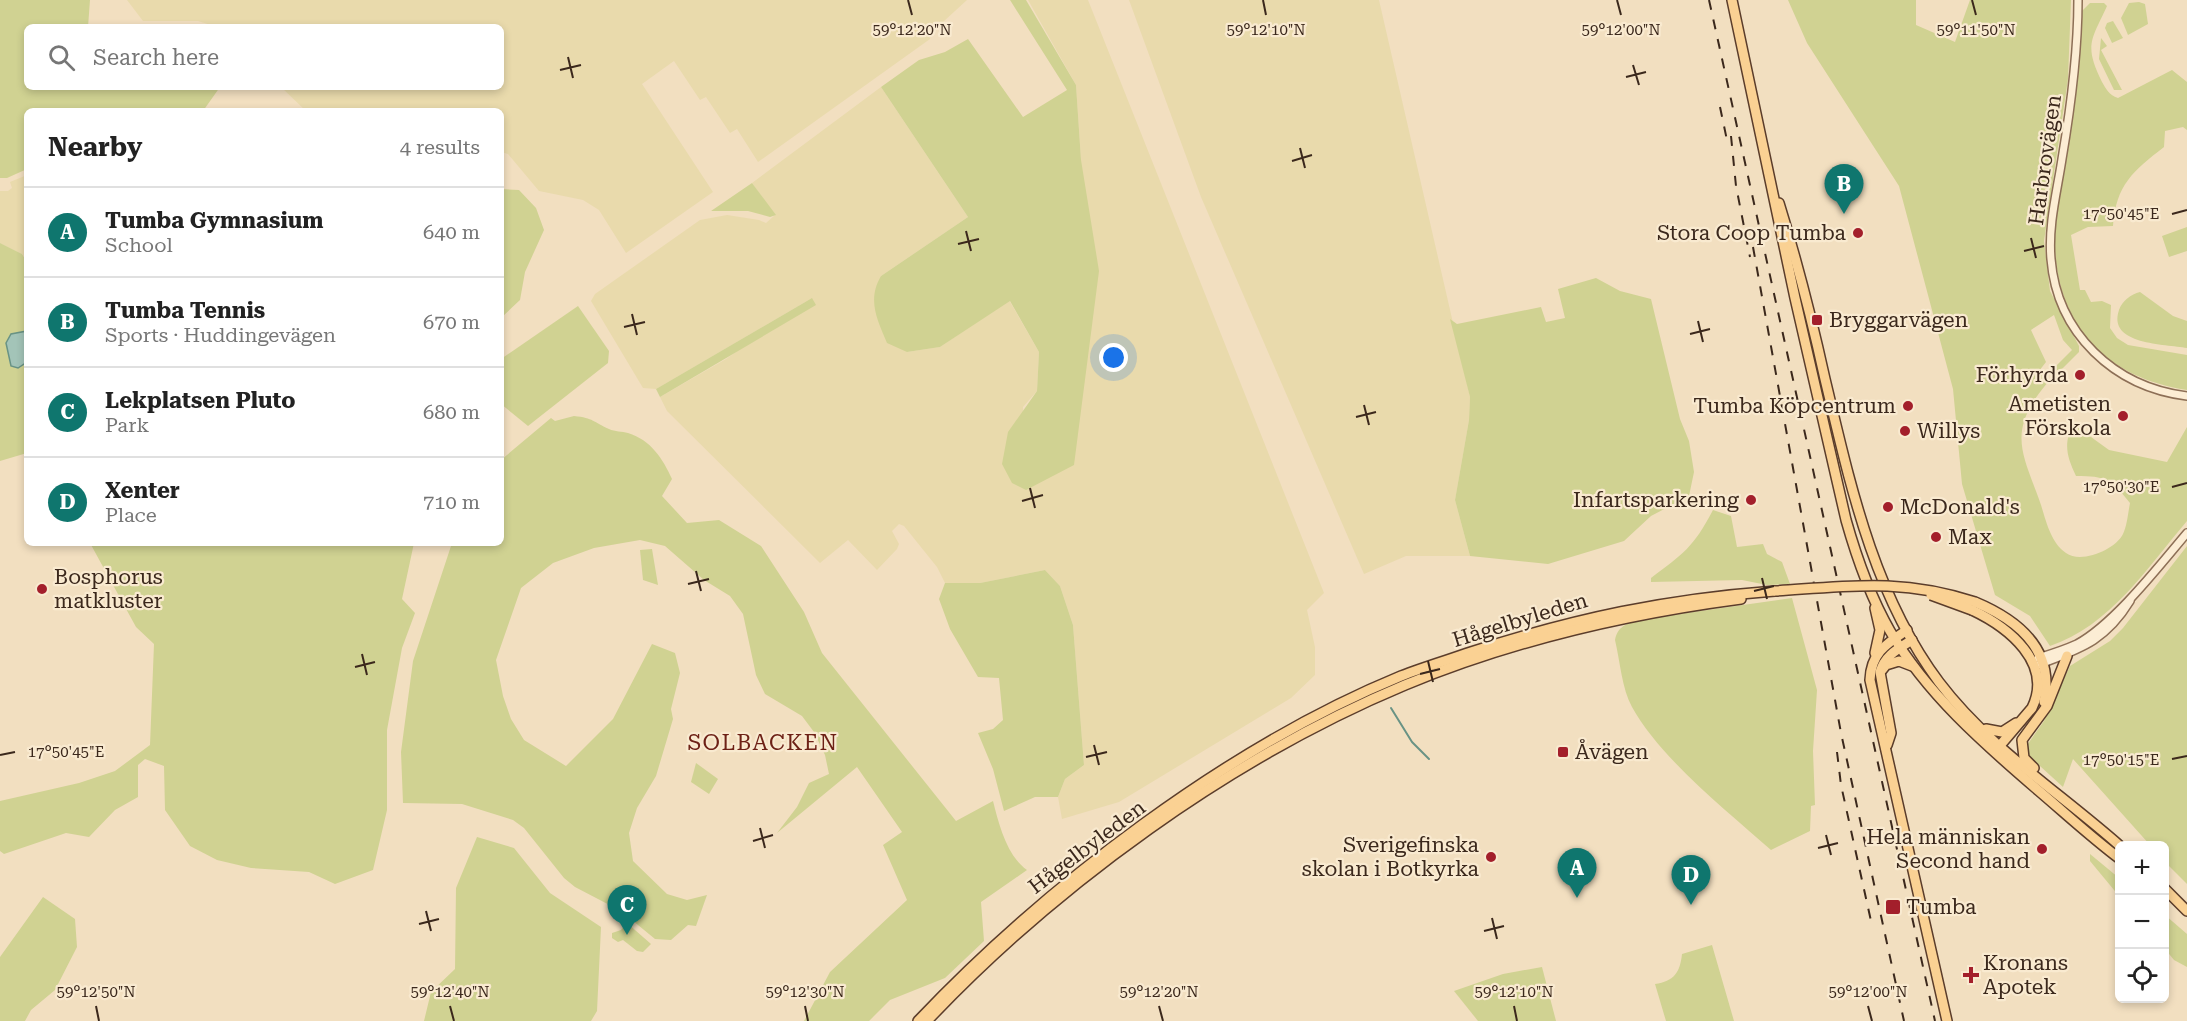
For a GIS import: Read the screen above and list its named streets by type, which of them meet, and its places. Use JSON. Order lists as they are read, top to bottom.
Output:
{
  "streets": {
    "main road": ["Hågelbyleden"],
    "street": ["Harbrovägen"]
  },
  "districts": ["SOLBACKEN"],
  "places": {
    "other": [
      "Stora Coop Tumba",
      "Förhyrda",
      "Tumba Köpcentrum",
      "Ametisten Förskola",
      "Willys",
      "Infartsparkering",
      "McDonald's",
      "Max",
      "Bosphorus matkluster",
      "Hela människan Second hand",
      "Sverigefinska skolan i Botkyrka"
    ],
    "transit": ["Bryggarvägen", "Åvägen", "Tumba"],
    "health": ["Kronans Apotek"]
  },
  "page": {
    "search": "Search here",
    "heading": ["Nearby", "4 results"],
    "pins": [
      "B",
      "A",
      "D",
      "C"
    ],
    "list": [
      {
        "mark": "A",
        "name": "Tumba Gymnasium",
        "note": "School",
        "value": "640 m"
      },
      {
        "mark": "B",
        "name": "Tumba Tennis",
        "note": "Sports · Huddingevägen",
        "value": "670 m"
      },
      {
        "mark": "C",
        "name": "Lekplatsen Pluto",
        "note": "Park",
        "value": "680 m"
      },
      {
        "mark": "D",
        "name": "Xenter",
        "note": "Place",
        "value": "710 m"
      }
    ],
    "map_buttons": ["+", "−"]
  },
  "coordinates": [
    "59°12'20\"N",
    "59°12'10\"N",
    "59°12'00\"N",
    "59°11'50\"N",
    "17°50'45\"E",
    "17°50'30\"E",
    "17°50'15\"E",
    "59°12'50\"N",
    "59°12'40\"N",
    "59°12'30\"N"
  ]
}
